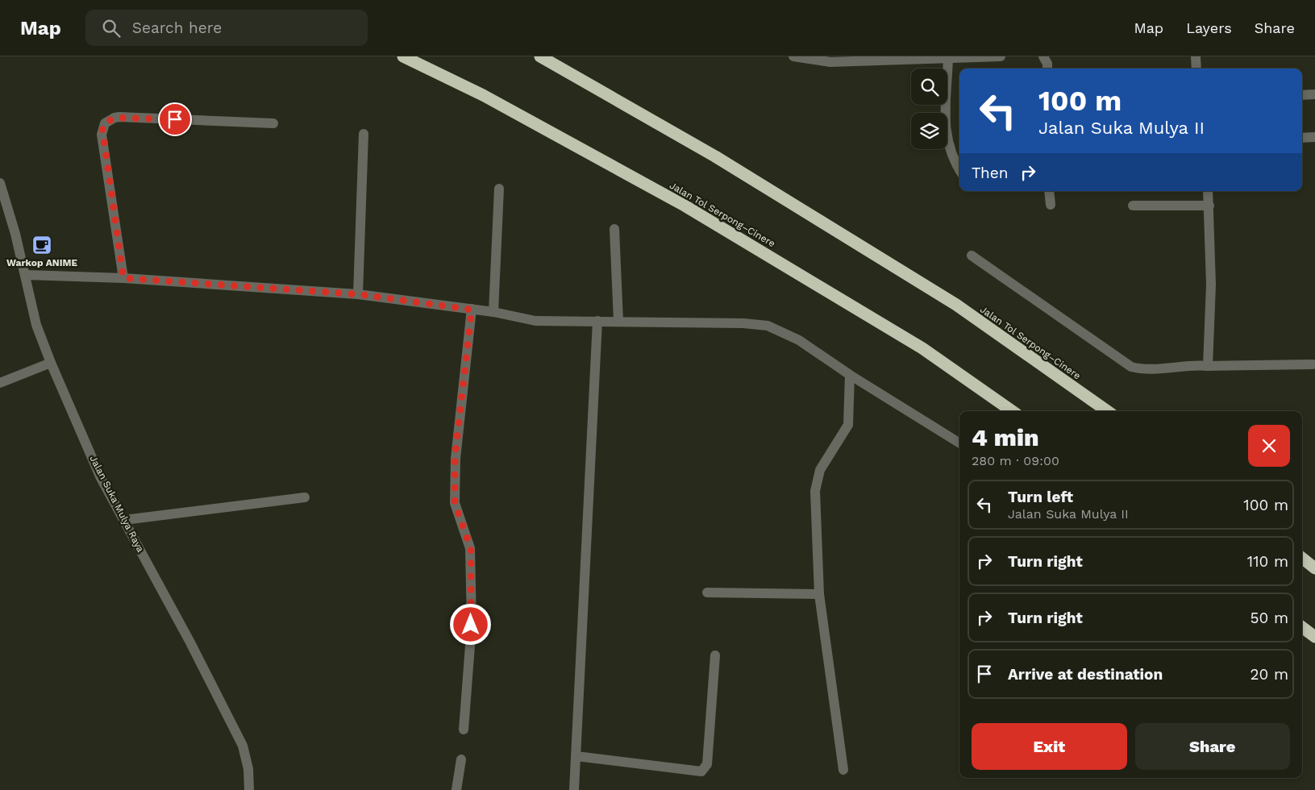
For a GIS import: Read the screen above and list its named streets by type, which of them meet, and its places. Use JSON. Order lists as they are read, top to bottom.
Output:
{
  "streets": {
    "highway": ["Jalan Tol Serpong–Cinere"],
    "street": ["Jalan Suka Mulya Raya"]
  },
  "places": {
    "cafe": ["Warkop ANIME"]
  },
  "page": {
    "header": "Map",
    "search": "Search here",
    "nav": ["Map", "Layers", "Share"],
    "turn": ["100 m", "Jalan Suka Mulya II"],
    "then": "Then",
    "heading": ["4 min", "280 m · 09:00"],
    "list": [
      {
        "name": "Turn left",
        "note": "Jalan Suka Mulya II",
        "value": "100 m"
      },
      {
        "name": "Turn right",
        "value": "110 m"
      },
      {
        "name": "Turn right",
        "value": "50 m"
      },
      {
        "name": "Arrive at destination",
        "value": "20 m"
      }
    ],
    "buttons": ["Exit", "Share"]
  }
}
